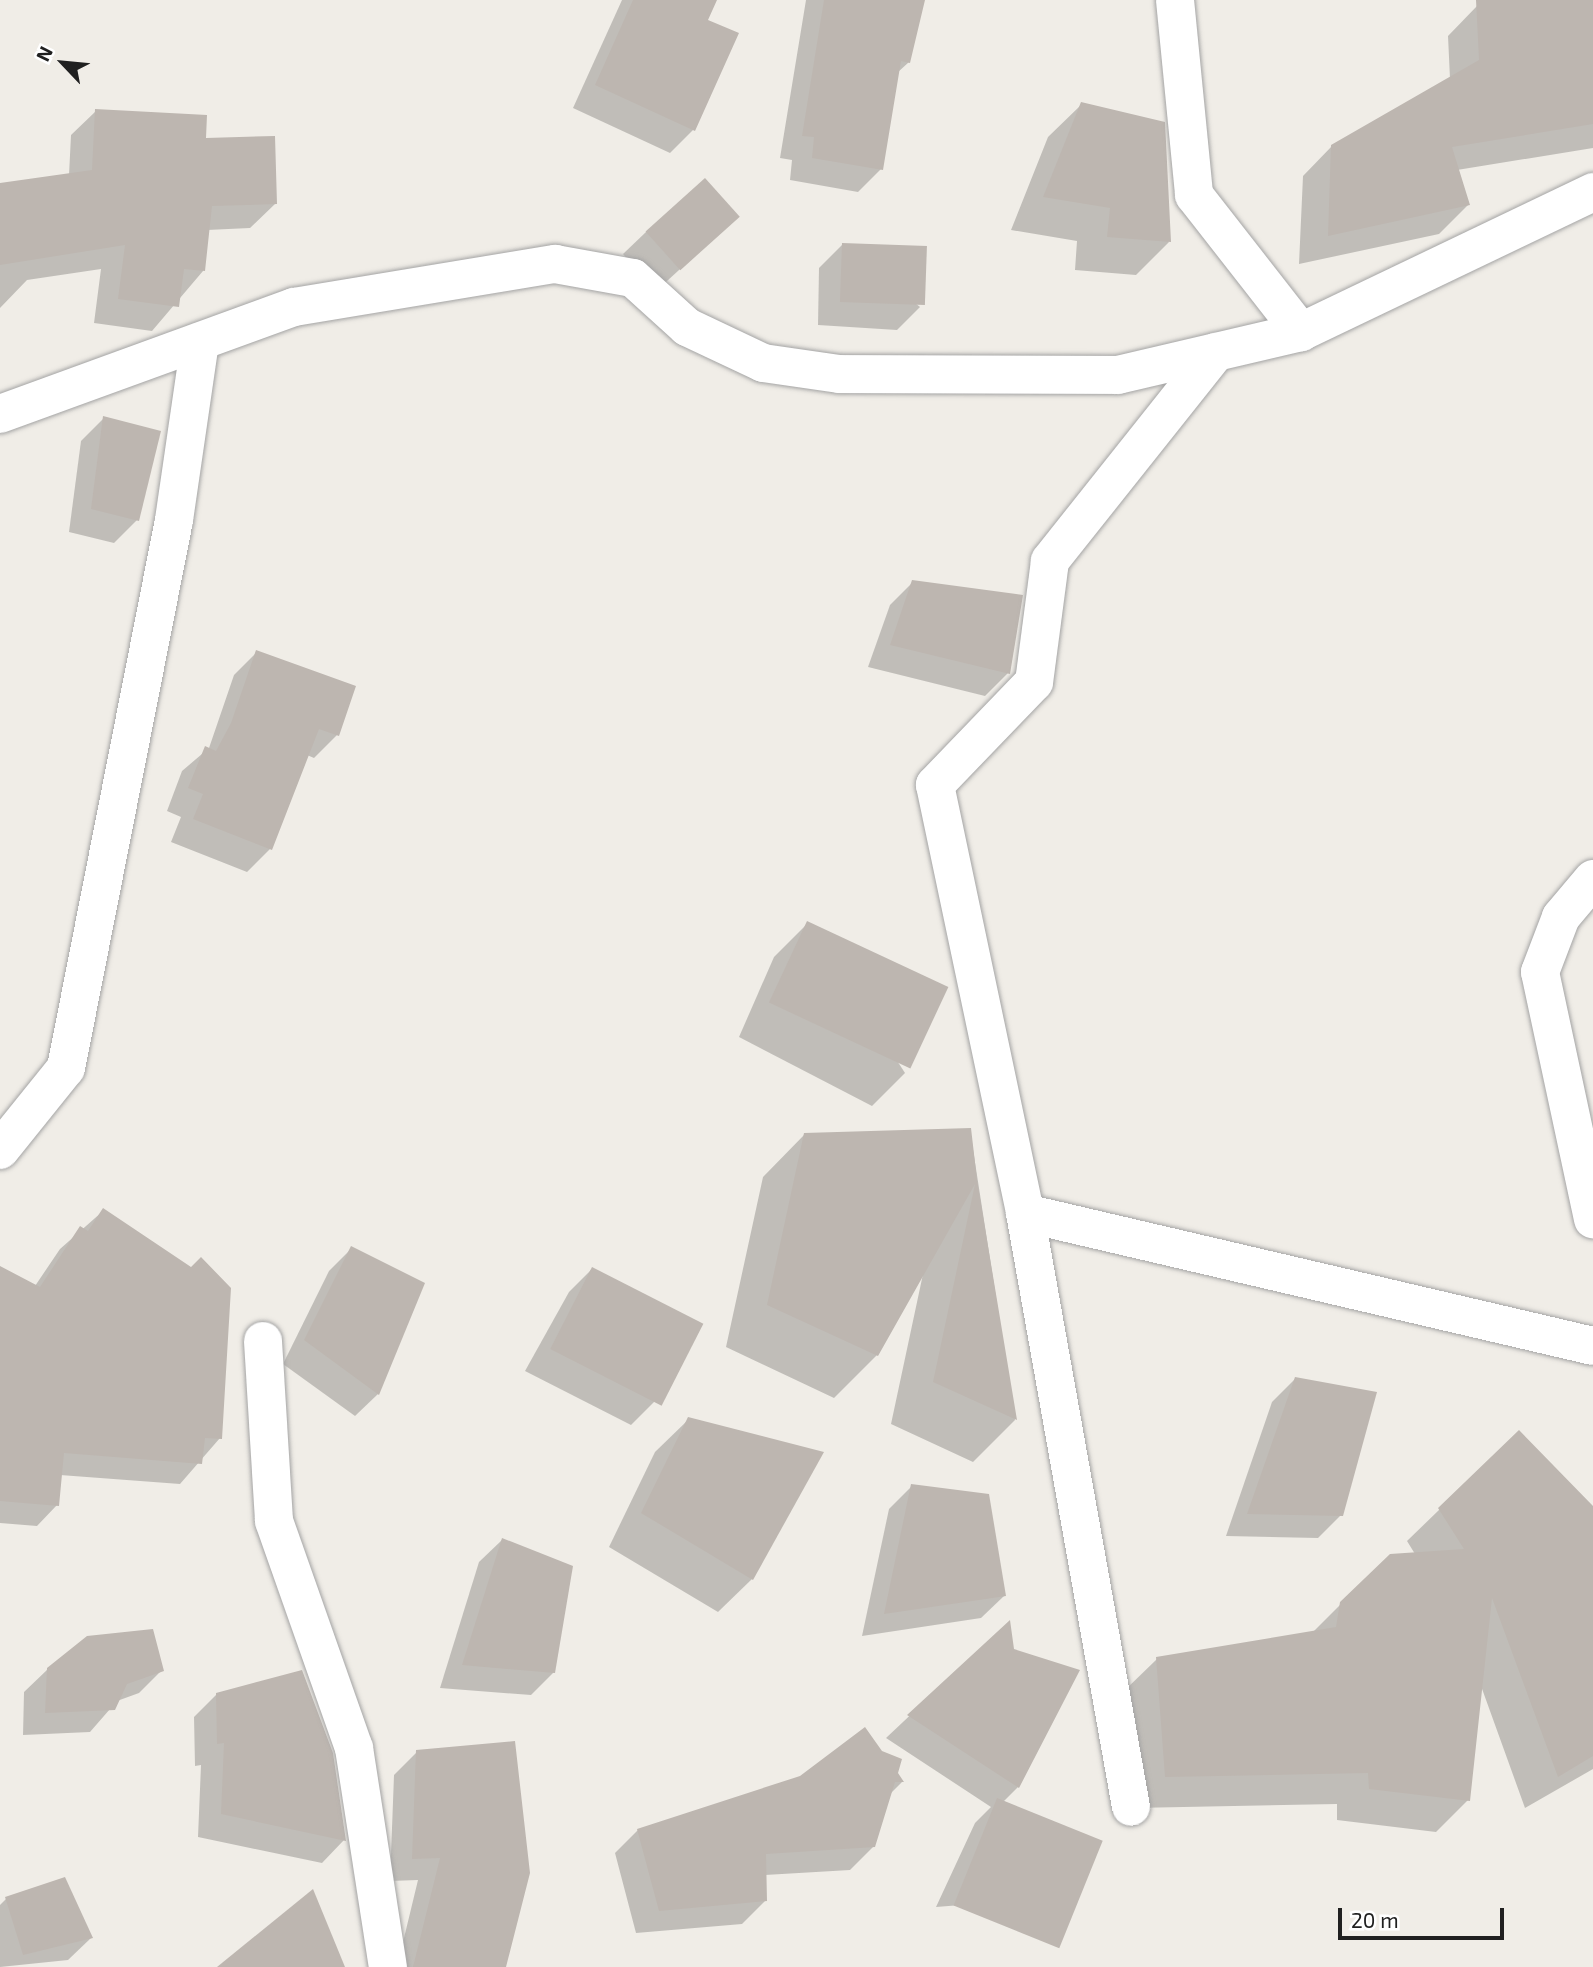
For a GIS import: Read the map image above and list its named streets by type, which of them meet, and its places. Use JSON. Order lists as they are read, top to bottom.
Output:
{
  "scale_bar": "20 m",
  "north": "top left"
}
